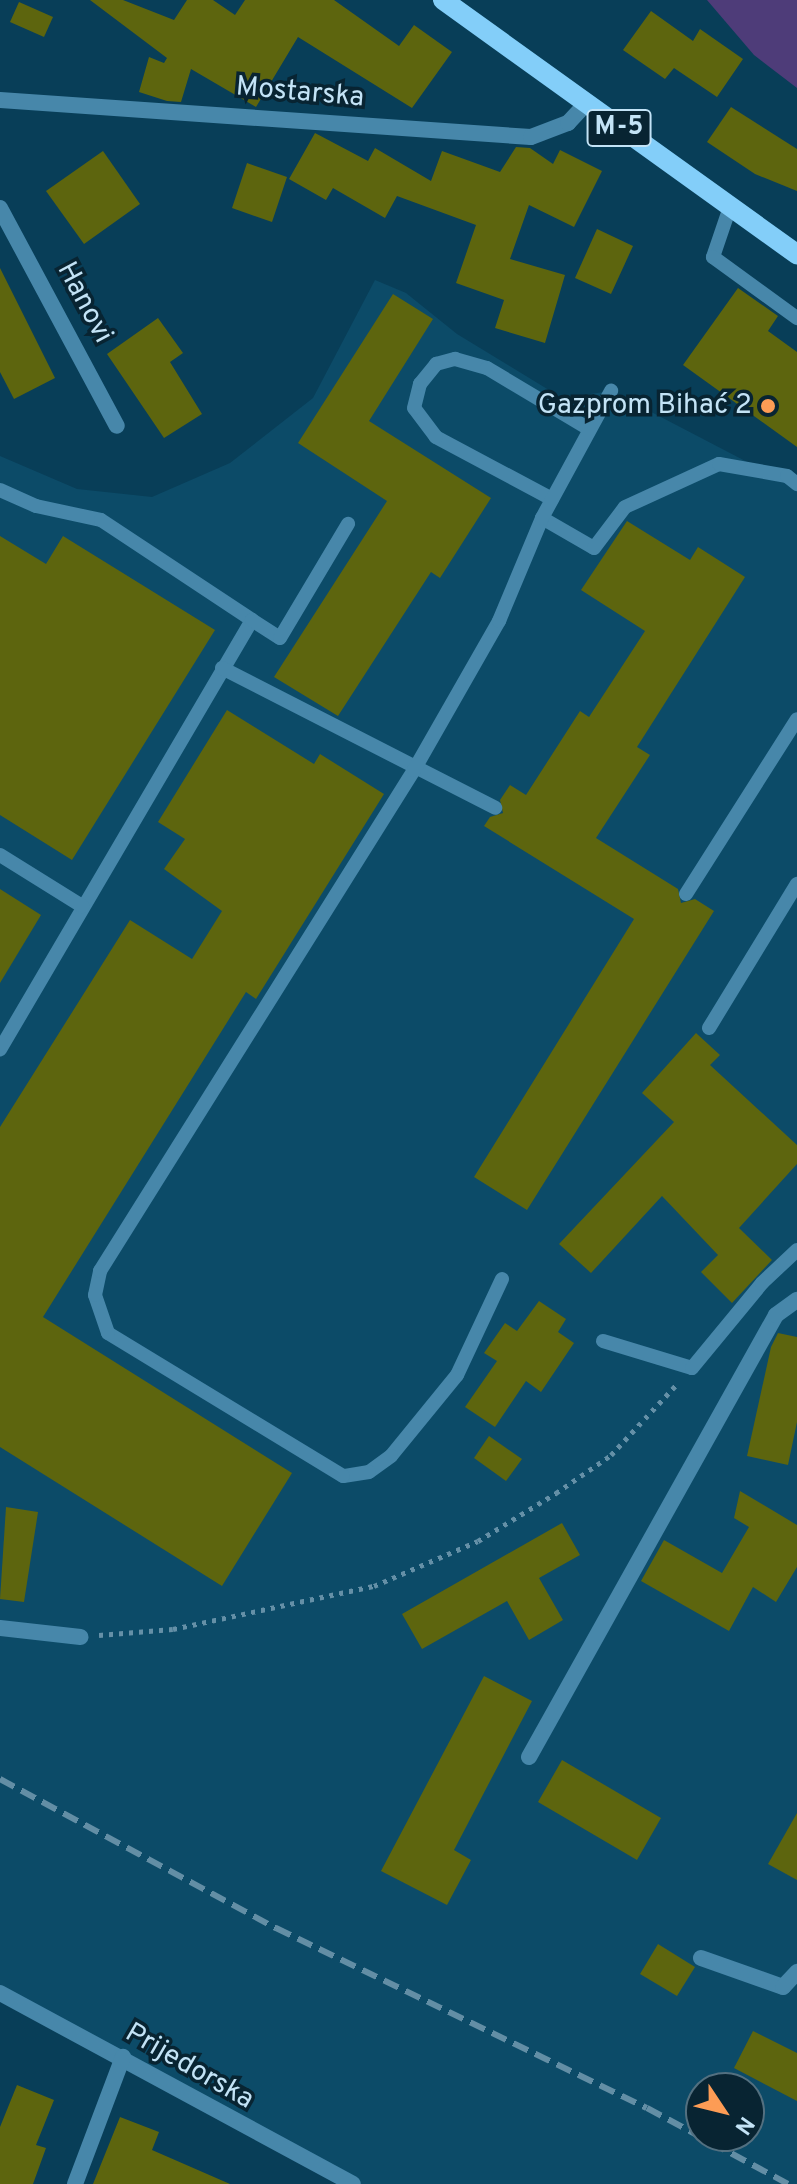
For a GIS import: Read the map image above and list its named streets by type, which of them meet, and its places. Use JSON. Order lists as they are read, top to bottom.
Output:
{
  "streets": {
    "main road": ["M-5"],
    "street": ["Mostarska", "Hanovi", "Prijedorska"]
  },
  "crossings": [
    ["Mostarska", "M-5"]
  ],
  "places": ["Gazprom Bihać 2"],
  "north": "bottom right"
}
